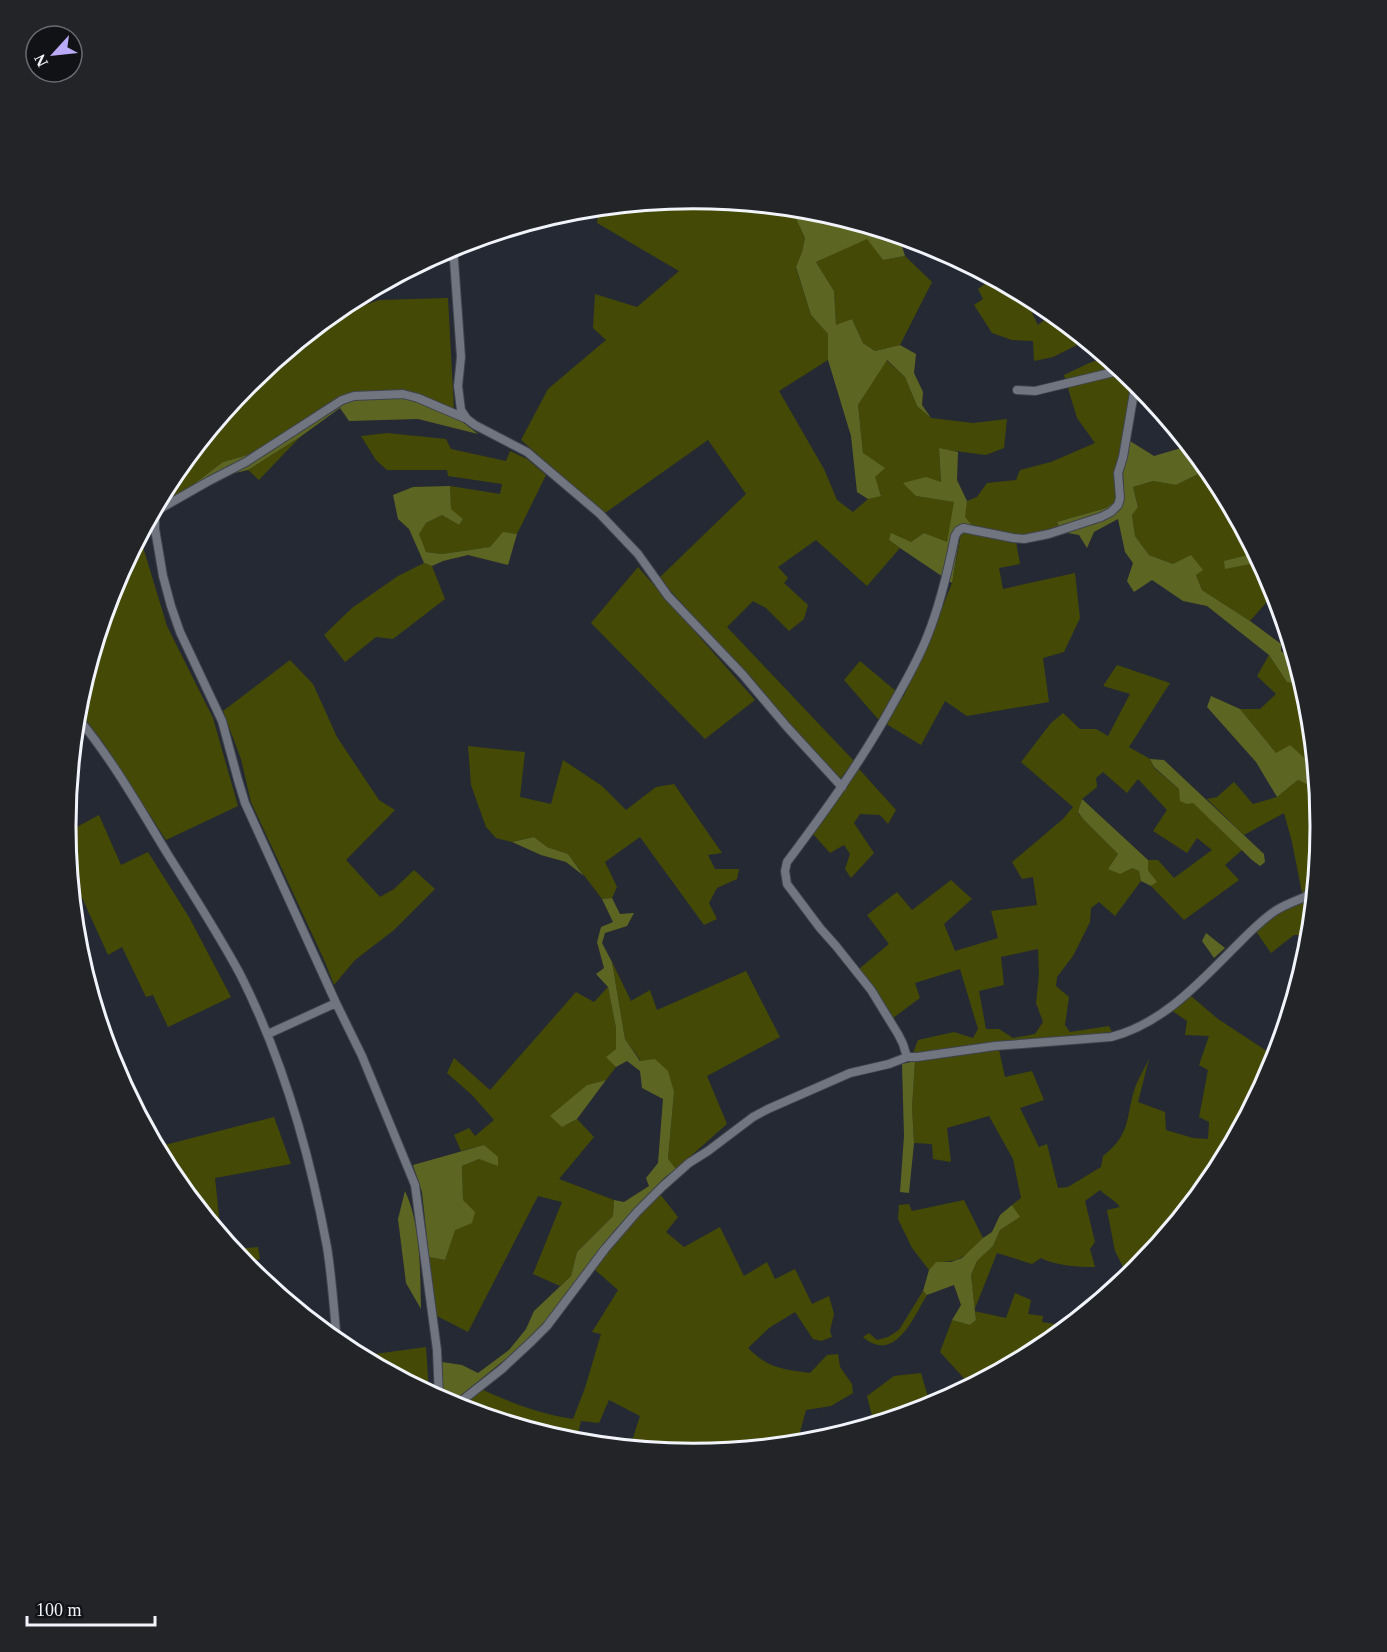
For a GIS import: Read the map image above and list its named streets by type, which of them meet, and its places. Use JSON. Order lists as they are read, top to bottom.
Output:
{
  "scale_bar": "100 m",
  "north": "bottom left"
}
